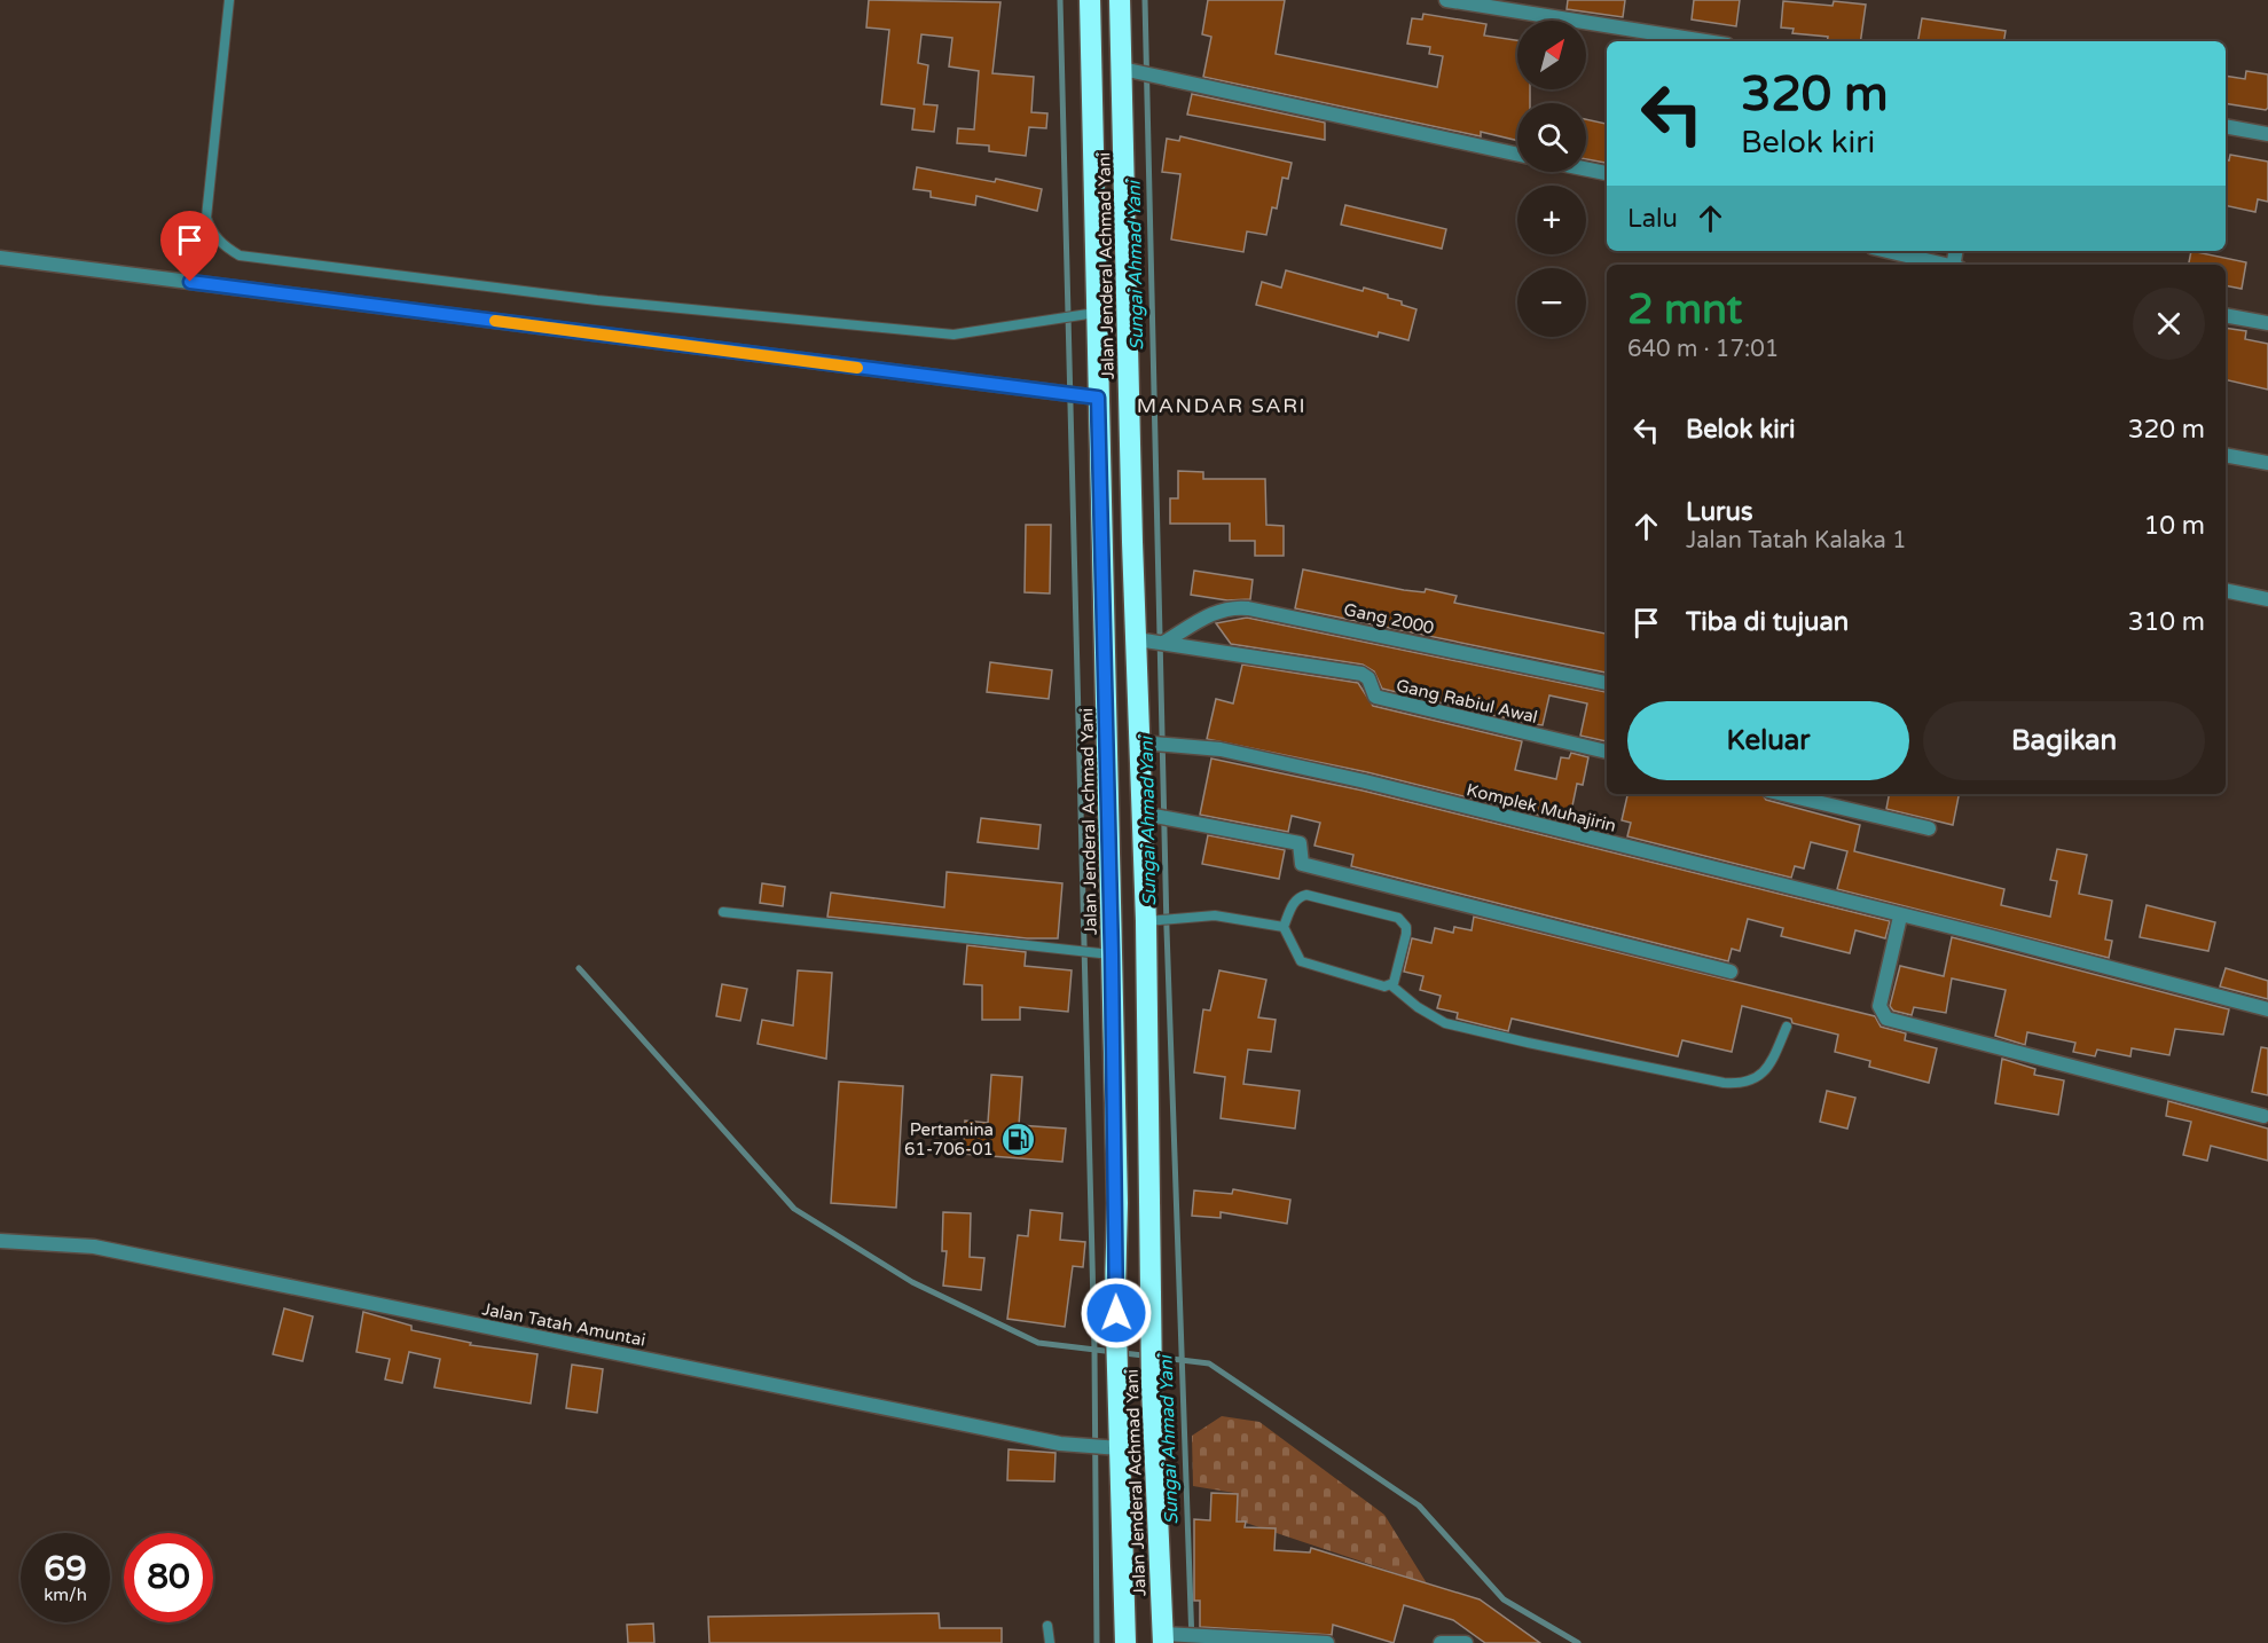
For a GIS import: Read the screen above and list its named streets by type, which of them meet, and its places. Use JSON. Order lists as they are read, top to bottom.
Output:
{
  "streets": {
    "highway": ["Jalan Jenderal Achmad Yani"],
    "street": [
      "Gang 2000",
      "Gang Rabiul Awal",
      "Komplek Muhajirin",
      "Jalan Tatah Amuntai"
    ]
  },
  "crossings": [
    ["Jalan Jenderal Achmad Yani", "Gang 2000"],
    ["Jalan Jenderal Achmad Yani", "Gang Rabiul Awal"],
    ["Jalan Jenderal Achmad Yani", "Komplek Muhajirin"],
    ["Jalan Jenderal Achmad Yani", "Jalan Tatah Amuntai"],
    ["Gang 2000", "Gang Rabiul Awal"]
  ],
  "districts": ["MANDAR SARI"],
  "water": ["Sungai Ahmad Yani"],
  "places": {
    "fuel station": ["Pertamina 61-706-01"]
  },
  "north": "top right",
  "page": {
    "map_buttons": ["+", "−"],
    "turn": ["320 m", "Belok kiri"],
    "then": "Lalu",
    "heading": ["2 mnt", "640 m · 17:01"],
    "list": [
      {
        "name": "Belok kiri",
        "value": "320 m"
      },
      {
        "name": "Lurus",
        "note": "Jalan Tatah Kalaka 1",
        "value": "10 m"
      },
      {
        "name": "Tiba di tujuan",
        "value": "310 m"
      }
    ],
    "buttons": ["Keluar", "Bagikan"],
    "speed": "69 km/h",
    "limit": "80"
  }
}
